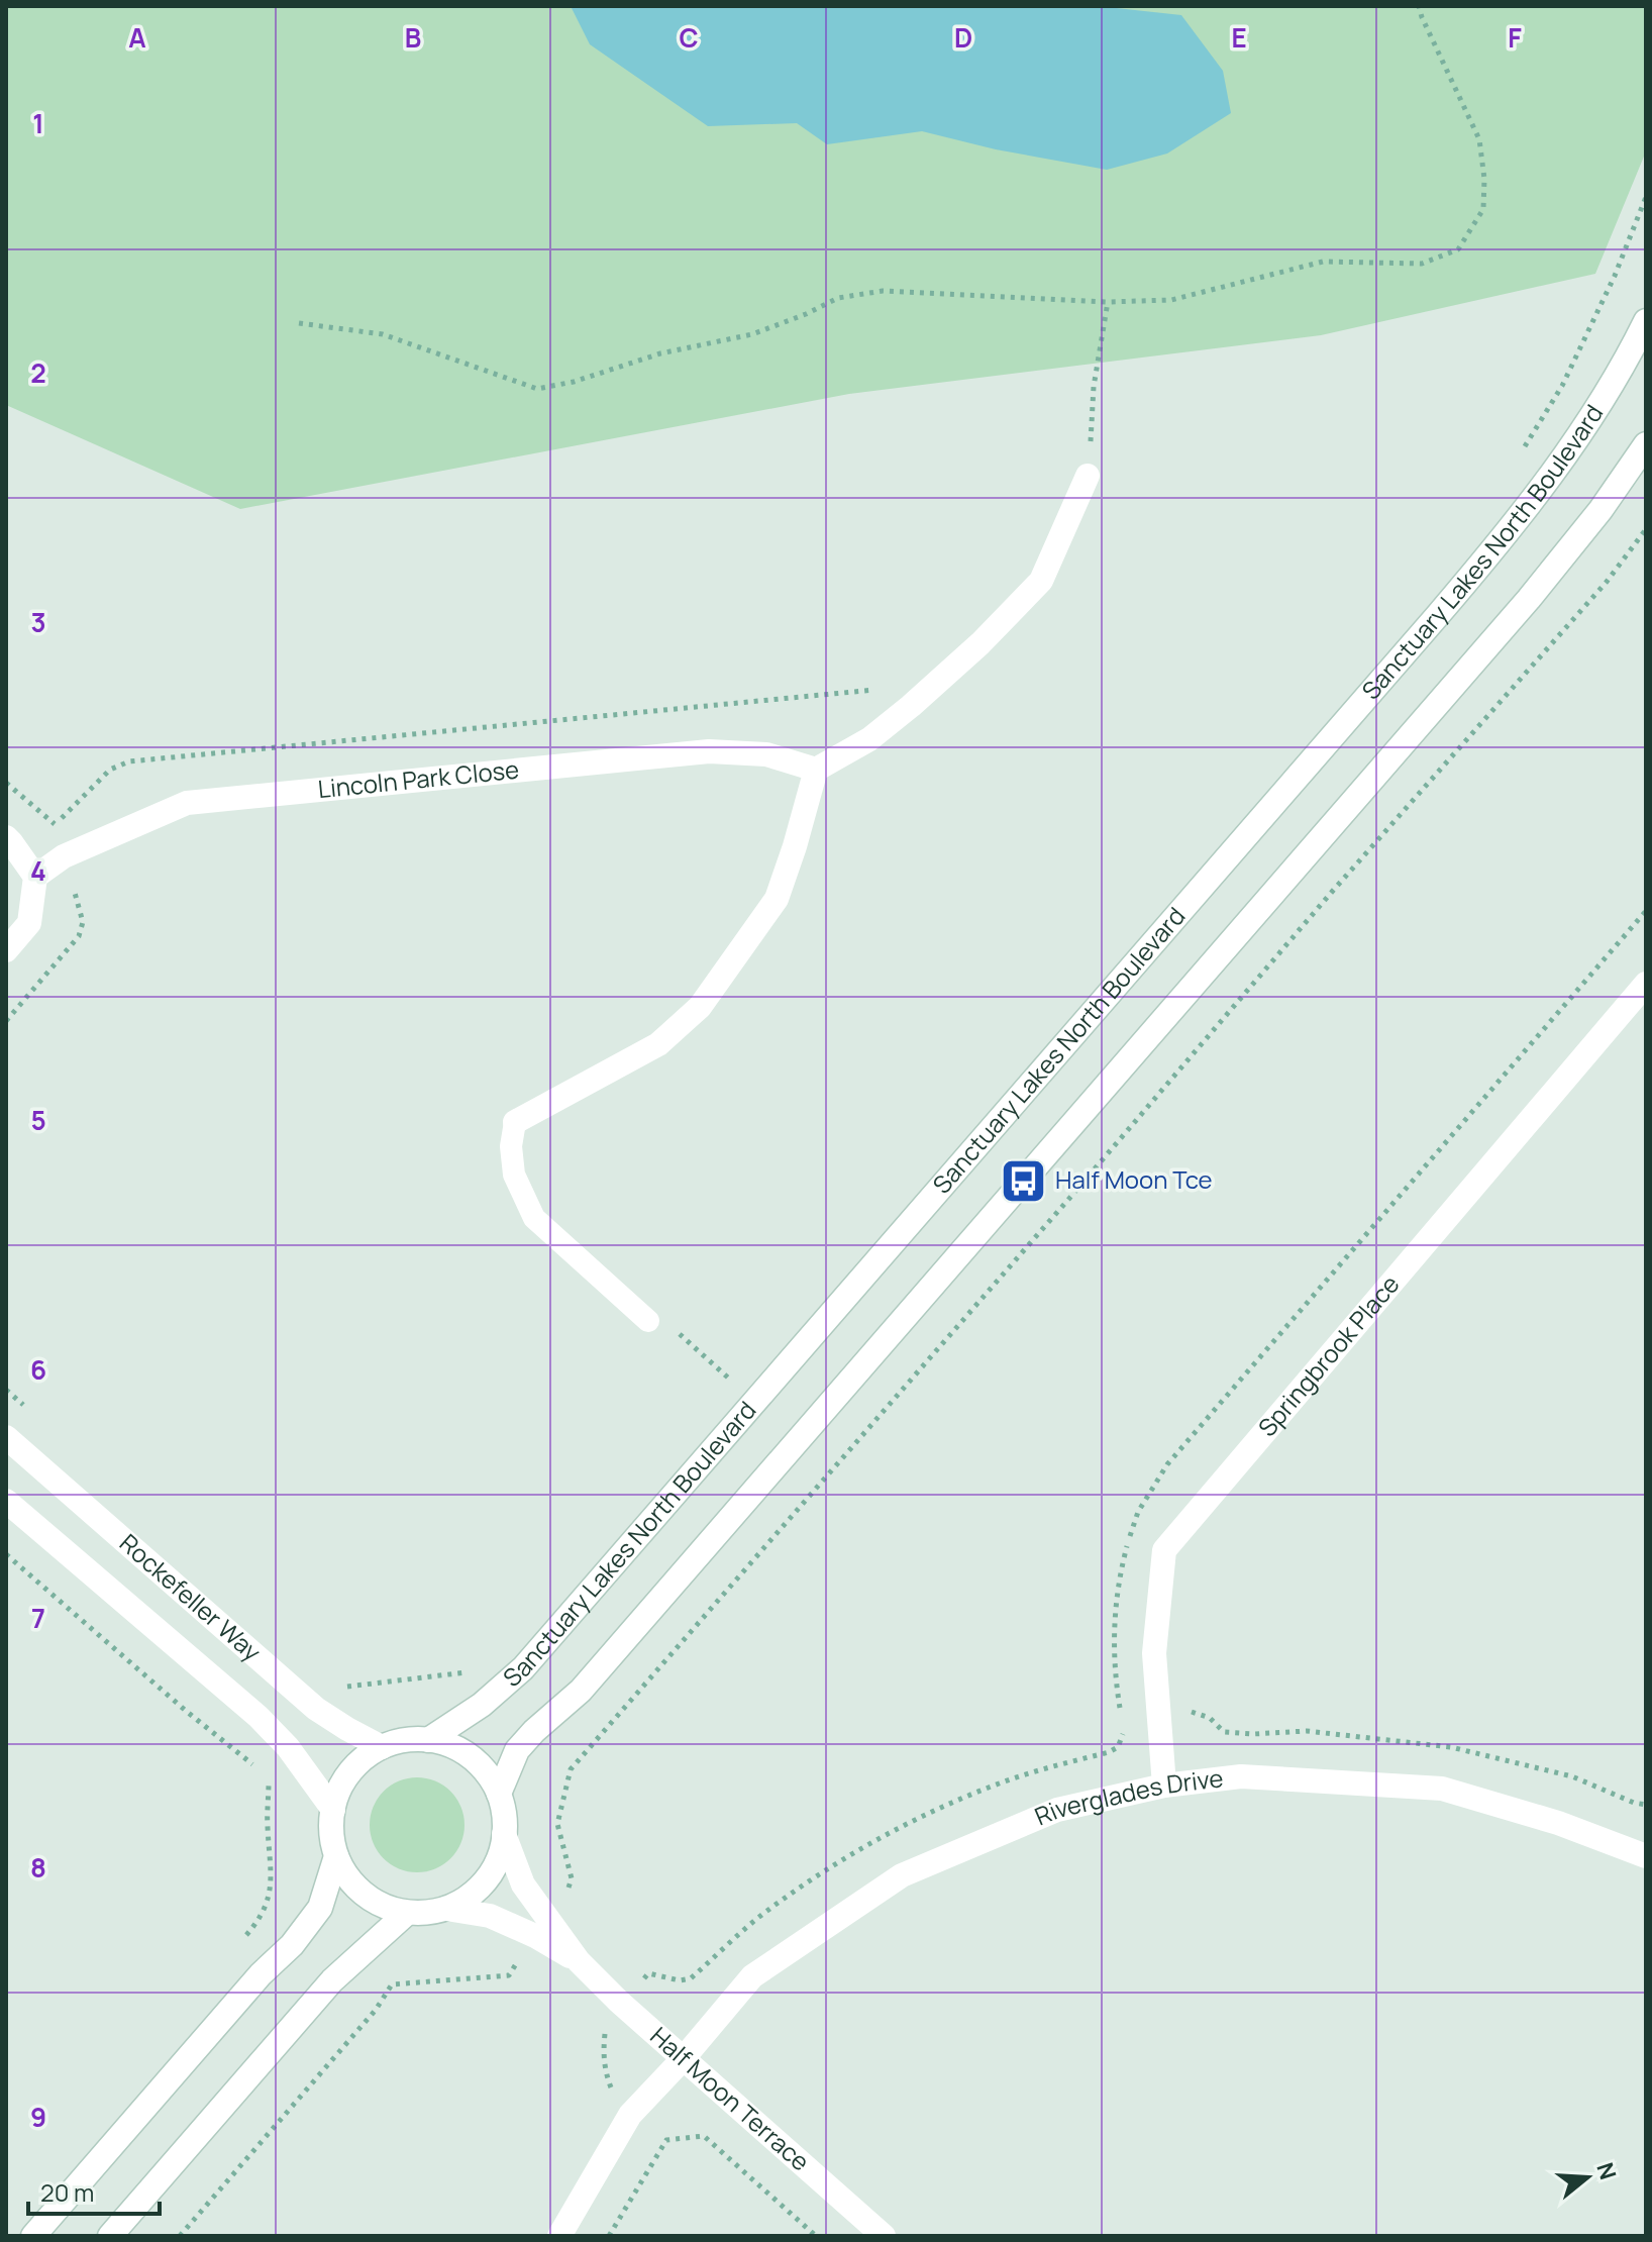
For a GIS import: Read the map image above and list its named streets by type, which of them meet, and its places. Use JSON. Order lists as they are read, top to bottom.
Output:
{
  "streets": {
    "street": [
      "Sanctuary Lakes North Boulevard",
      "Lincoln Park Close",
      "Springbrook Place",
      "Rockefeller Way",
      "Riverglades Drive",
      "Half Moon Terrace"
    ]
  },
  "crossings": [
    ["Sanctuary Lakes North Boulevard", "Rockefeller Way"],
    ["Sanctuary Lakes North Boulevard", "Half Moon Terrace"],
    ["Springbrook Place", "Riverglades Drive"],
    ["Rockefeller Way", "Half Moon Terrace"],
    ["Riverglades Drive", "Half Moon Terrace"]
  ],
  "places": {
    "bus stop": ["Half Moon Tce"]
  },
  "scale_bar": "20 m",
  "north": "right",
  "grid": {
    "columns": [
      "A",
      "B",
      "C",
      "D",
      "E",
      "F"
    ],
    "rows": [
      "1",
      "2",
      "3",
      "4",
      "5",
      "6",
      "7",
      "8",
      "9"
    ]
  }
}
